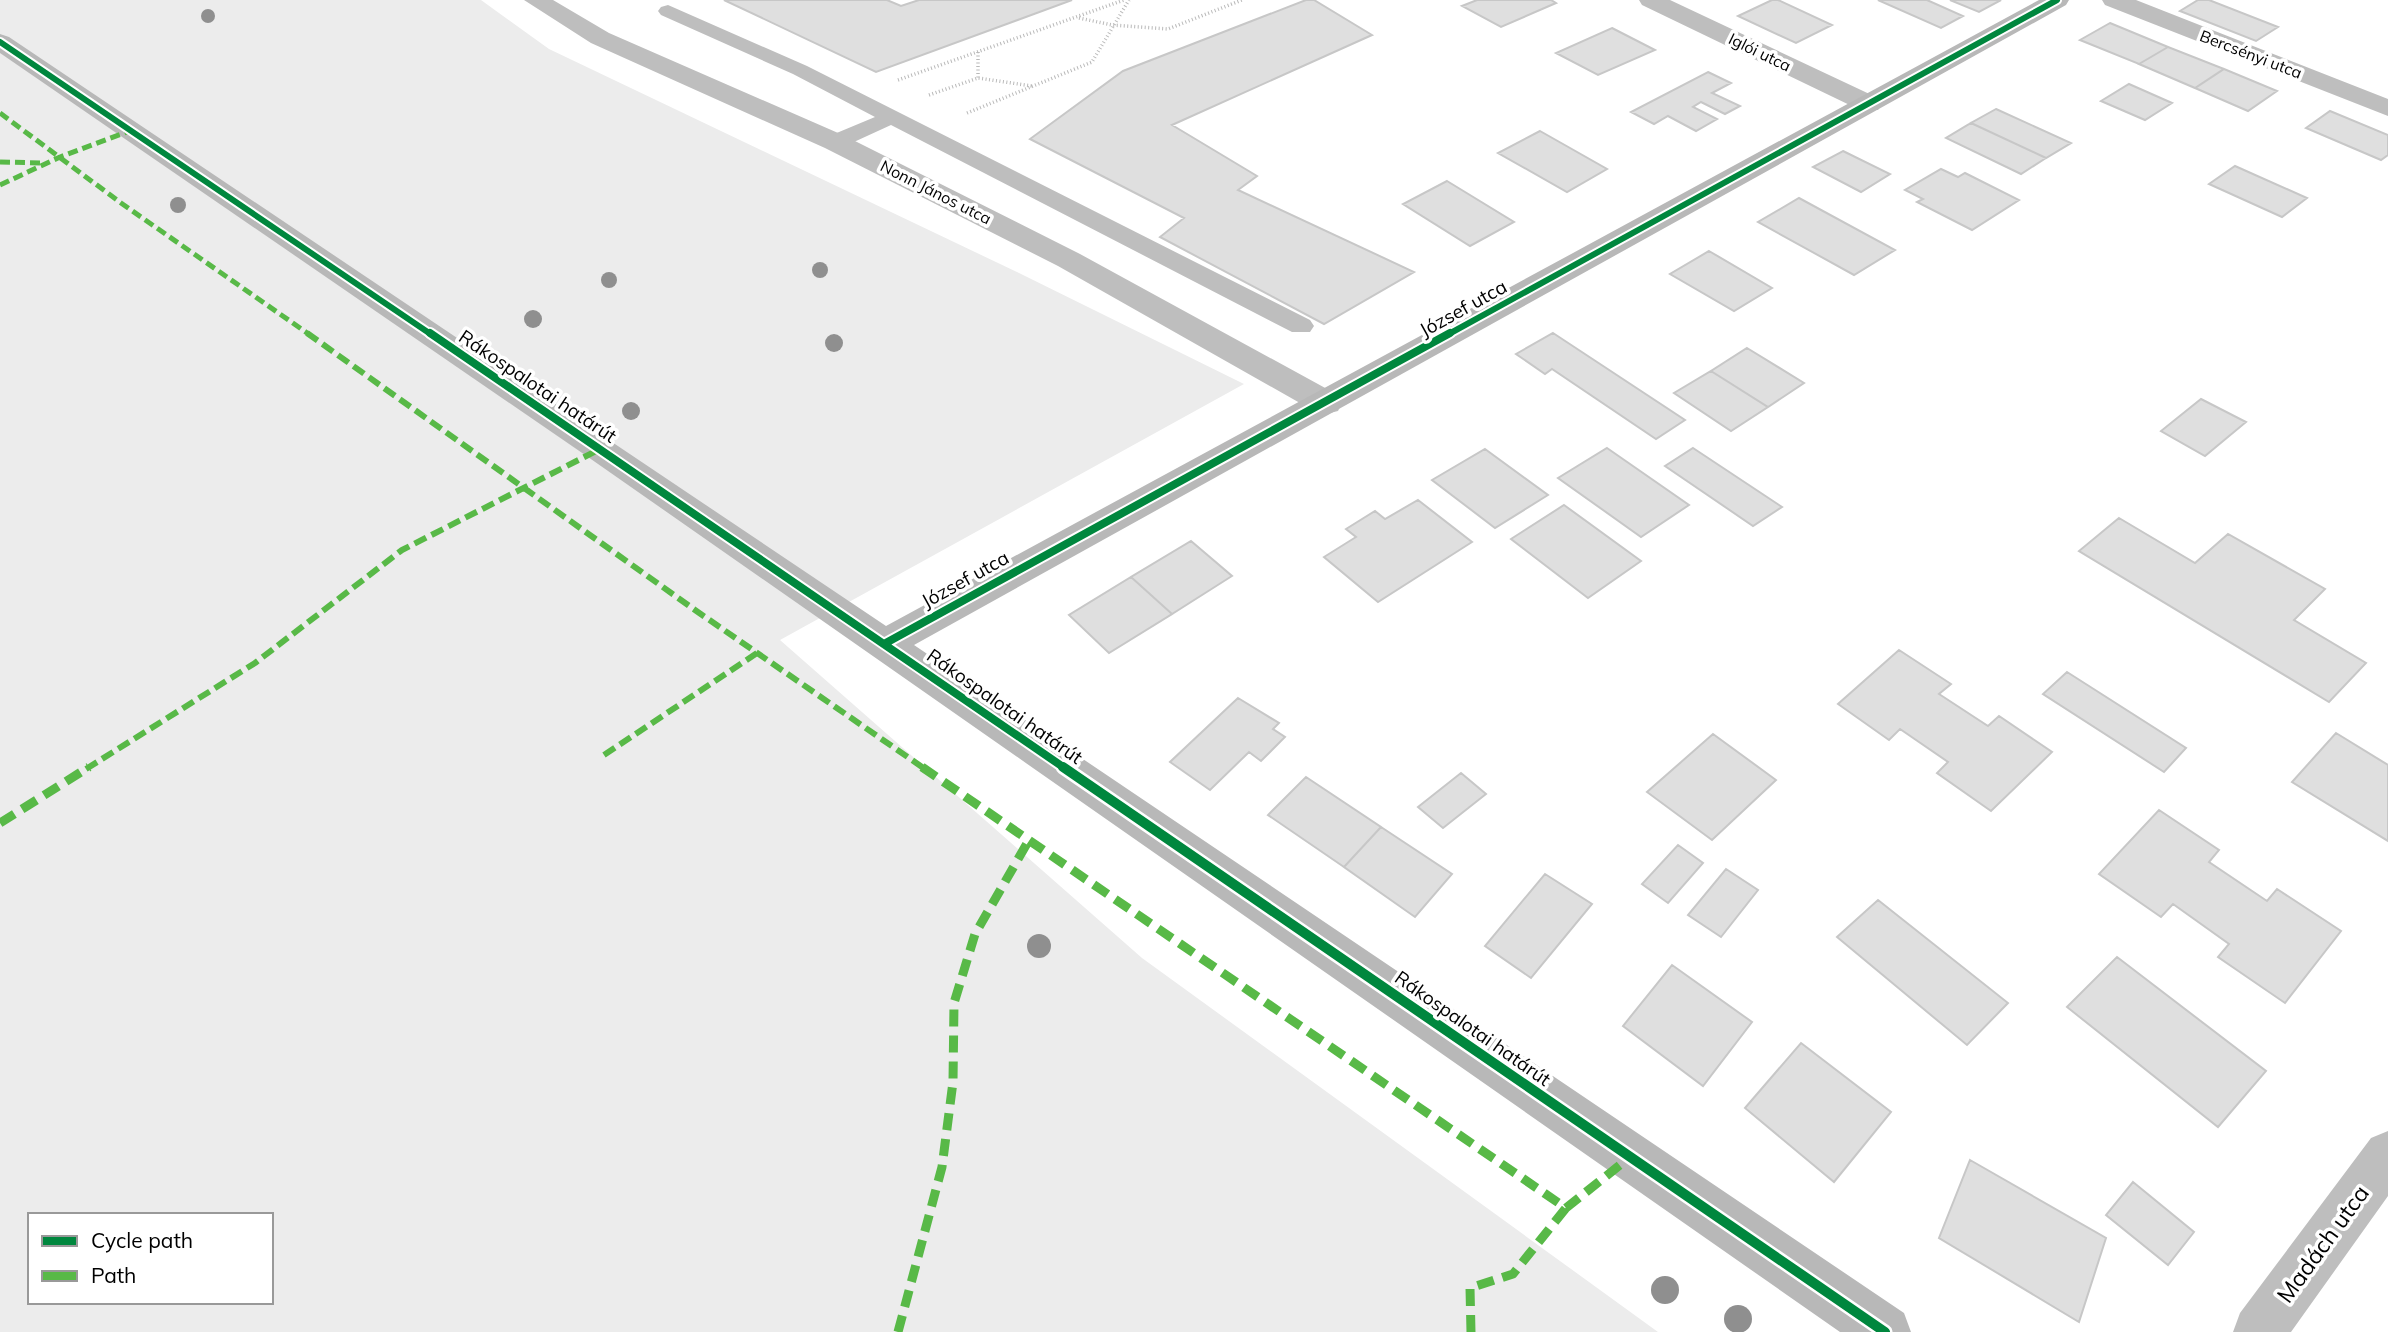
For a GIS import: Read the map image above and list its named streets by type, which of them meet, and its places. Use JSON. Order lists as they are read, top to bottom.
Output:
{
  "streets": {
    "street": [
      "Iglói utca",
      "Bercsényi utca",
      "Nonn János utca",
      "József utca",
      "Rákospalotai határút",
      "Madách utca"
    ]
  },
  "crossings": [
    ["Iglói utca", "József utca"],
    ["Nonn János utca", "József utca"],
    ["József utca", "Rákospalotai határút"]
  ],
  "legend": ["Cycle path", "Path"]
}
